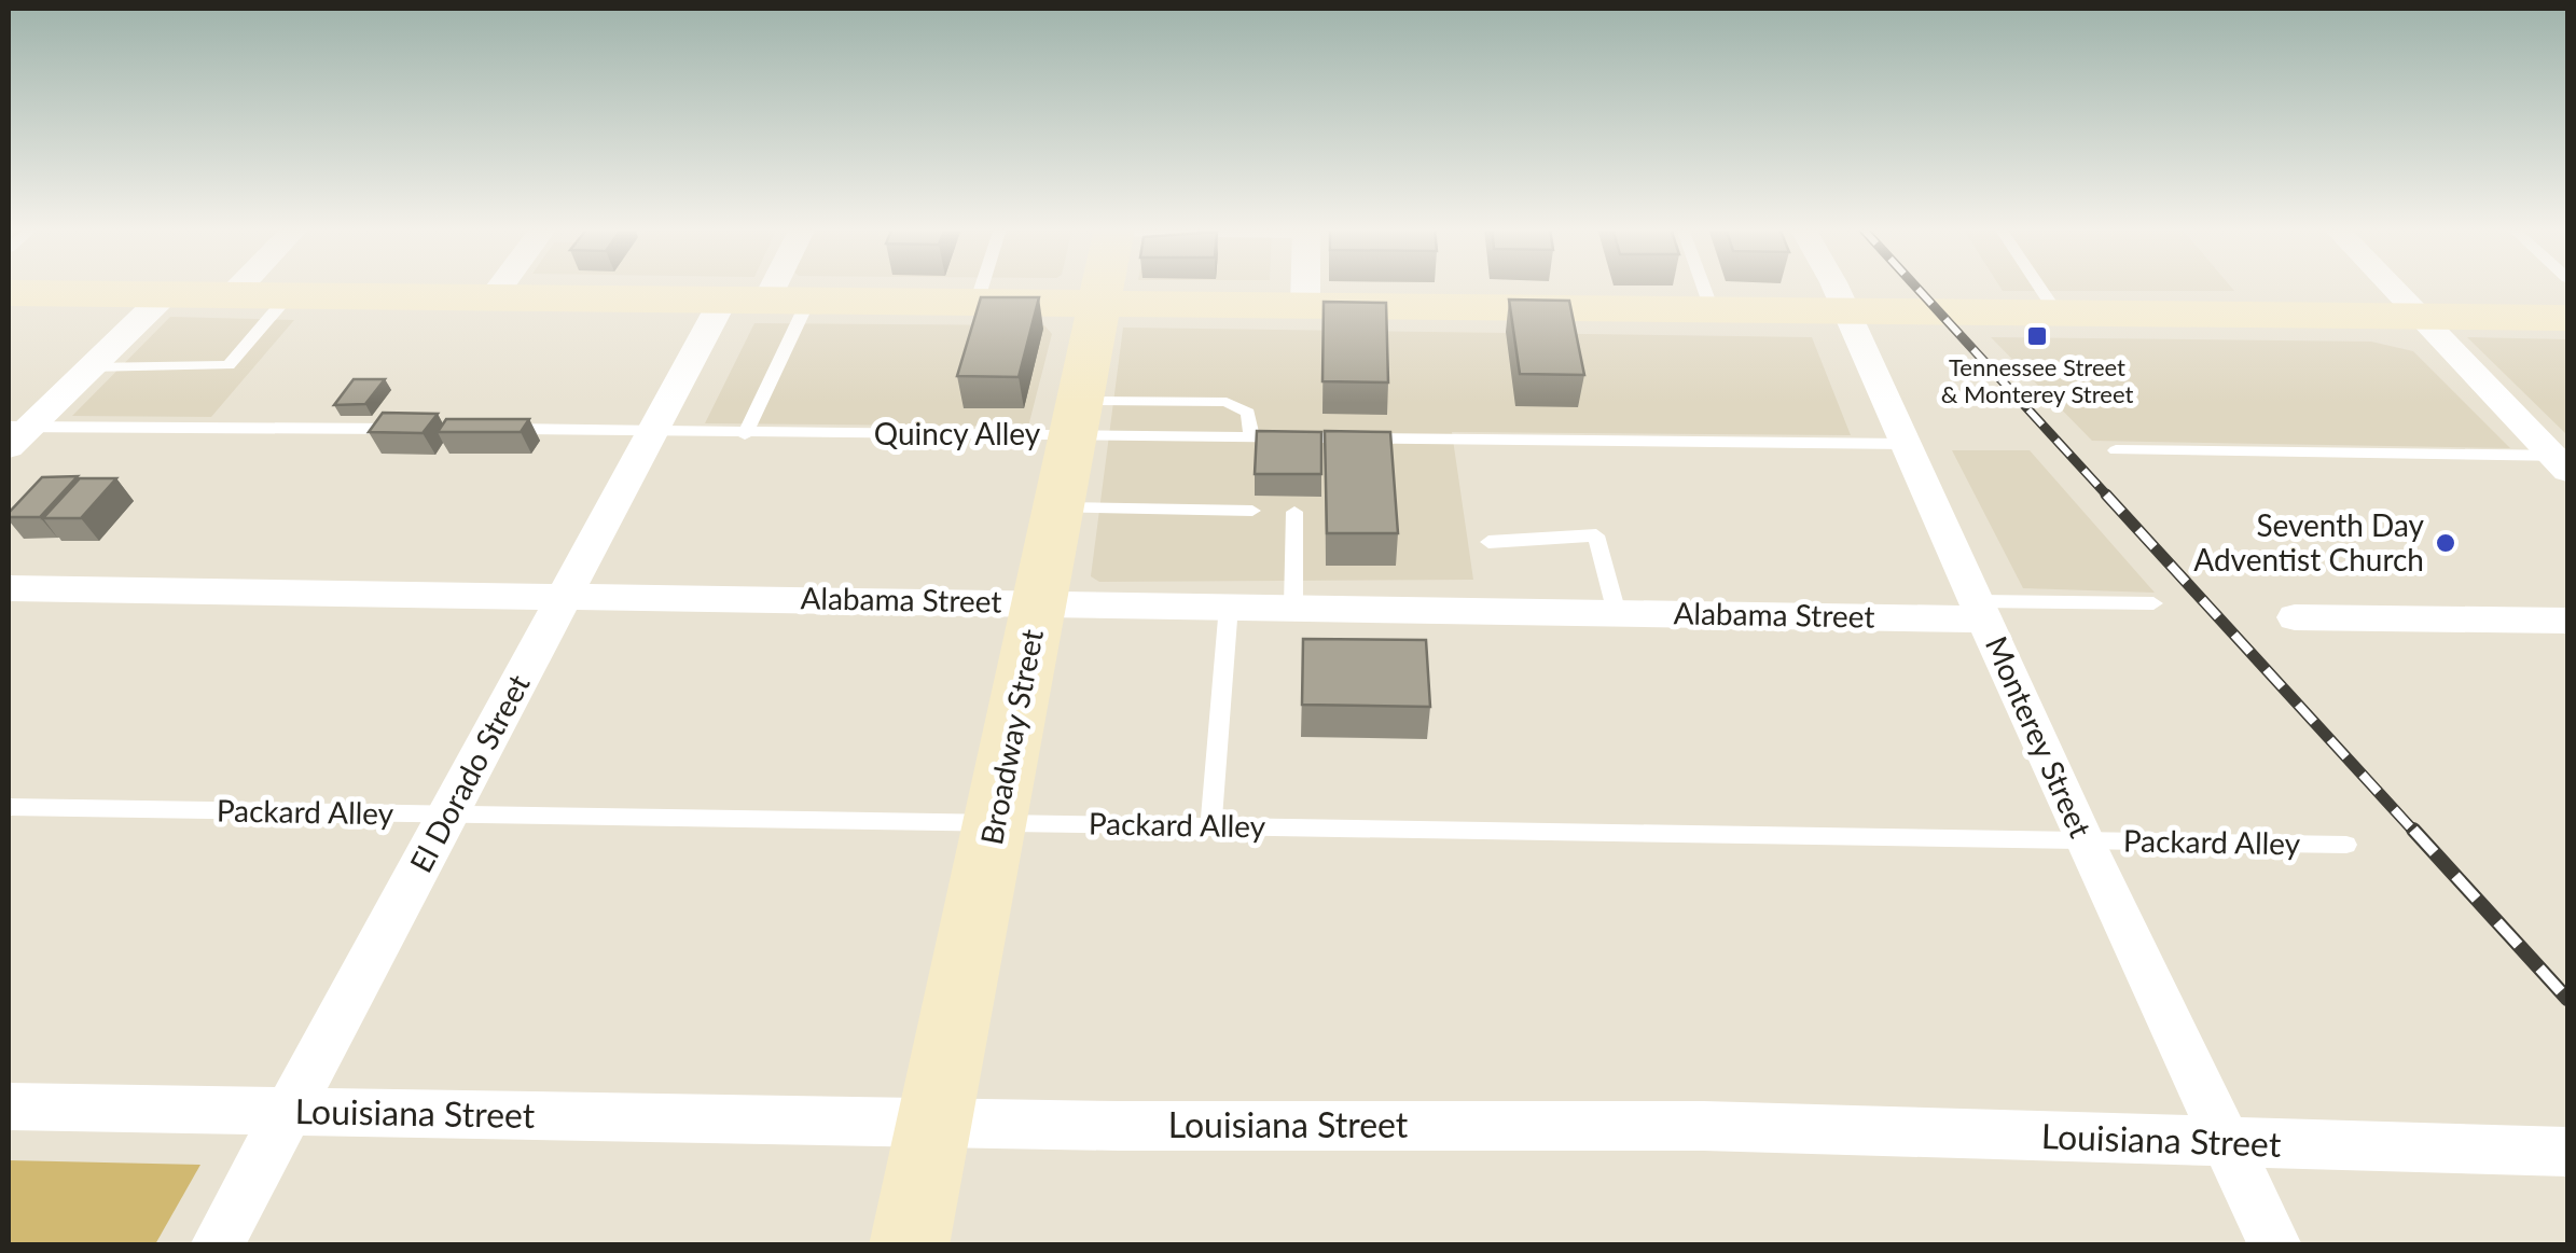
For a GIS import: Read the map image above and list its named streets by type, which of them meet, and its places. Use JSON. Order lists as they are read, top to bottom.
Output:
{
  "streets": {
    "main road": ["Broadway Street"],
    "street": [
      "Alabama Street",
      "Monterey Street",
      "El Dorado Street",
      "Louisiana Street"
    ],
    "lane": ["Quincy Alley", "Packard Alley"]
  },
  "crossings": [
    ["Quincy Alley", "Broadway Street"],
    ["Quincy Alley", "Monterey Street"],
    ["Quincy Alley", "El Dorado Street"],
    ["Alabama Street", "Broadway Street"],
    ["Alabama Street", "Monterey Street"],
    ["Alabama Street", "El Dorado Street"],
    ["Broadway Street", "Packard Alley"],
    ["Broadway Street", "Louisiana Street"],
    ["Monterey Street", "Packard Alley"],
    ["Monterey Street", "Louisiana Street"],
    ["El Dorado Street", "Packard Alley"],
    ["El Dorado Street", "Louisiana Street"]
  ],
  "places": {
    "transit": ["Tennessee Street & Monterey Street"],
    "other": ["Seventh Day Adventist Church"]
  }
}
